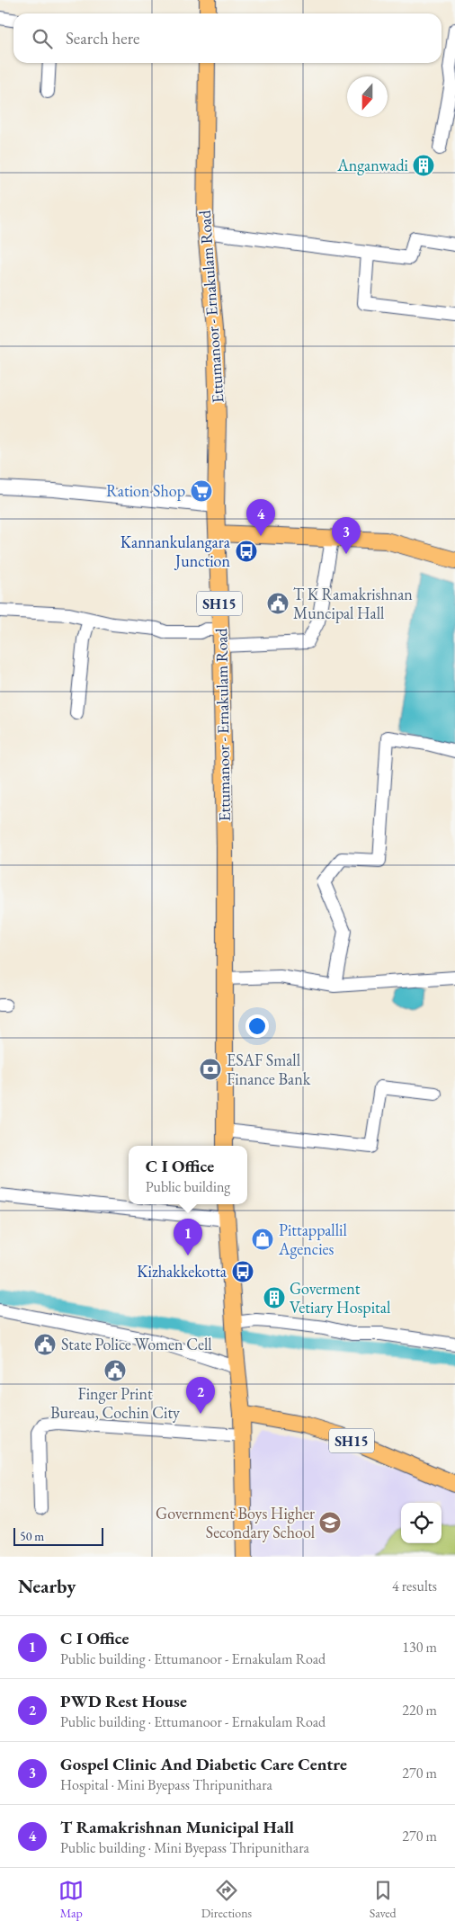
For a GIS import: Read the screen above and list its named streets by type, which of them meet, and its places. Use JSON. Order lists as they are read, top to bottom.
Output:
{
  "streets": {
    "main road": ["Ettumanoor - Ernakulam Road", "SH15"]
  },
  "places": {
    "building": ["Anganwadi", "Goverment Vetiary Hospital"],
    "supermarket": ["Ration Shop"],
    "bus stop": ["Kannankulangara Junction", "Kizhakkekotta"],
    "public building": ["T K Ramakrishnan Muncipal Hall", "State Police Women Cell", "Finger Print Bureau, Cochin City"],
    "bank": ["ESAF Small Finance Bank"],
    "shop": ["Pittappallil Agencies"],
    "school or university": ["Government Boys Higher Secondary School"]
  },
  "scale_bar": "50 m",
  "north": "bottom",
  "page": {
    "search": "Search here",
    "pins": [
      "4",
      "3",
      "1",
      "2"
    ],
    "popup": ["C I Office", "Public building"],
    "scale": "50 m",
    "heading": ["Nearby", "4 results"],
    "list": [
      {
        "mark": "1",
        "name": "C I Office",
        "note": "Public building · Ettumanoor - Ernakulam Road",
        "value": "130 m"
      },
      {
        "mark": "2",
        "name": "PWD Rest House",
        "note": "Public building · Ettumanoor - Ernakulam Road",
        "value": "220 m"
      },
      {
        "mark": "3",
        "name": "Gospel Clinic And Diabetic Care Centre",
        "note": "Hospital · Mini Byepass Thripunithara",
        "value": "270 m"
      },
      {
        "mark": "4",
        "name": "T Ramakrishnan Municipal Hall",
        "note": "Public building · Mini Byepass Thripunithara",
        "value": "270 m"
      }
    ],
    "nav": ["Map", "Directions", "Saved"]
  }
}
